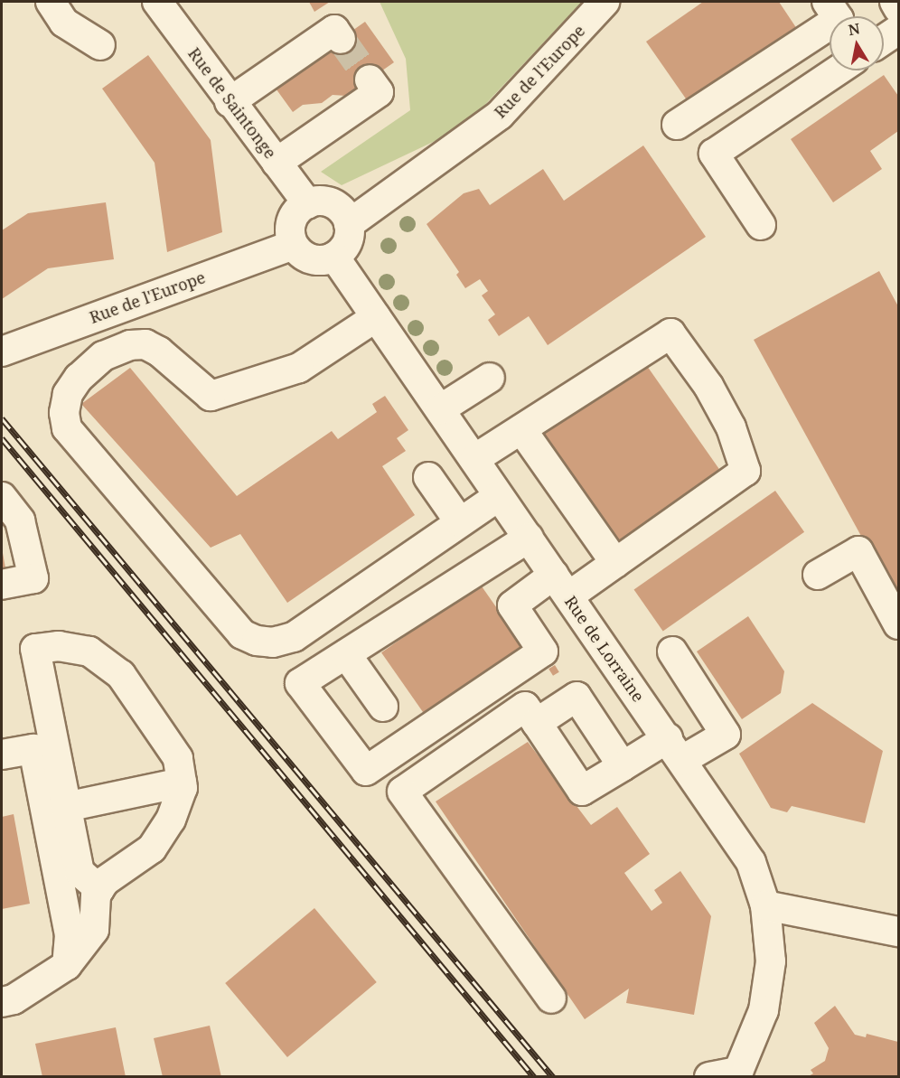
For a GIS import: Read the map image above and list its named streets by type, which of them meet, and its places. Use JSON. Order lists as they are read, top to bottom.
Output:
{
  "streets": {
    "street": ["Rue de l'Europe", "Rue de Saintonge", "Rue de Lorraine"]
  },
  "crossings": [
    ["Rue de l'Europe", "Rue de Saintonge"],
    ["Rue de l'Europe", "Rue de Lorraine"],
    ["Rue de Saintonge", "Rue de Lorraine"]
  ],
  "north": "top"
}
